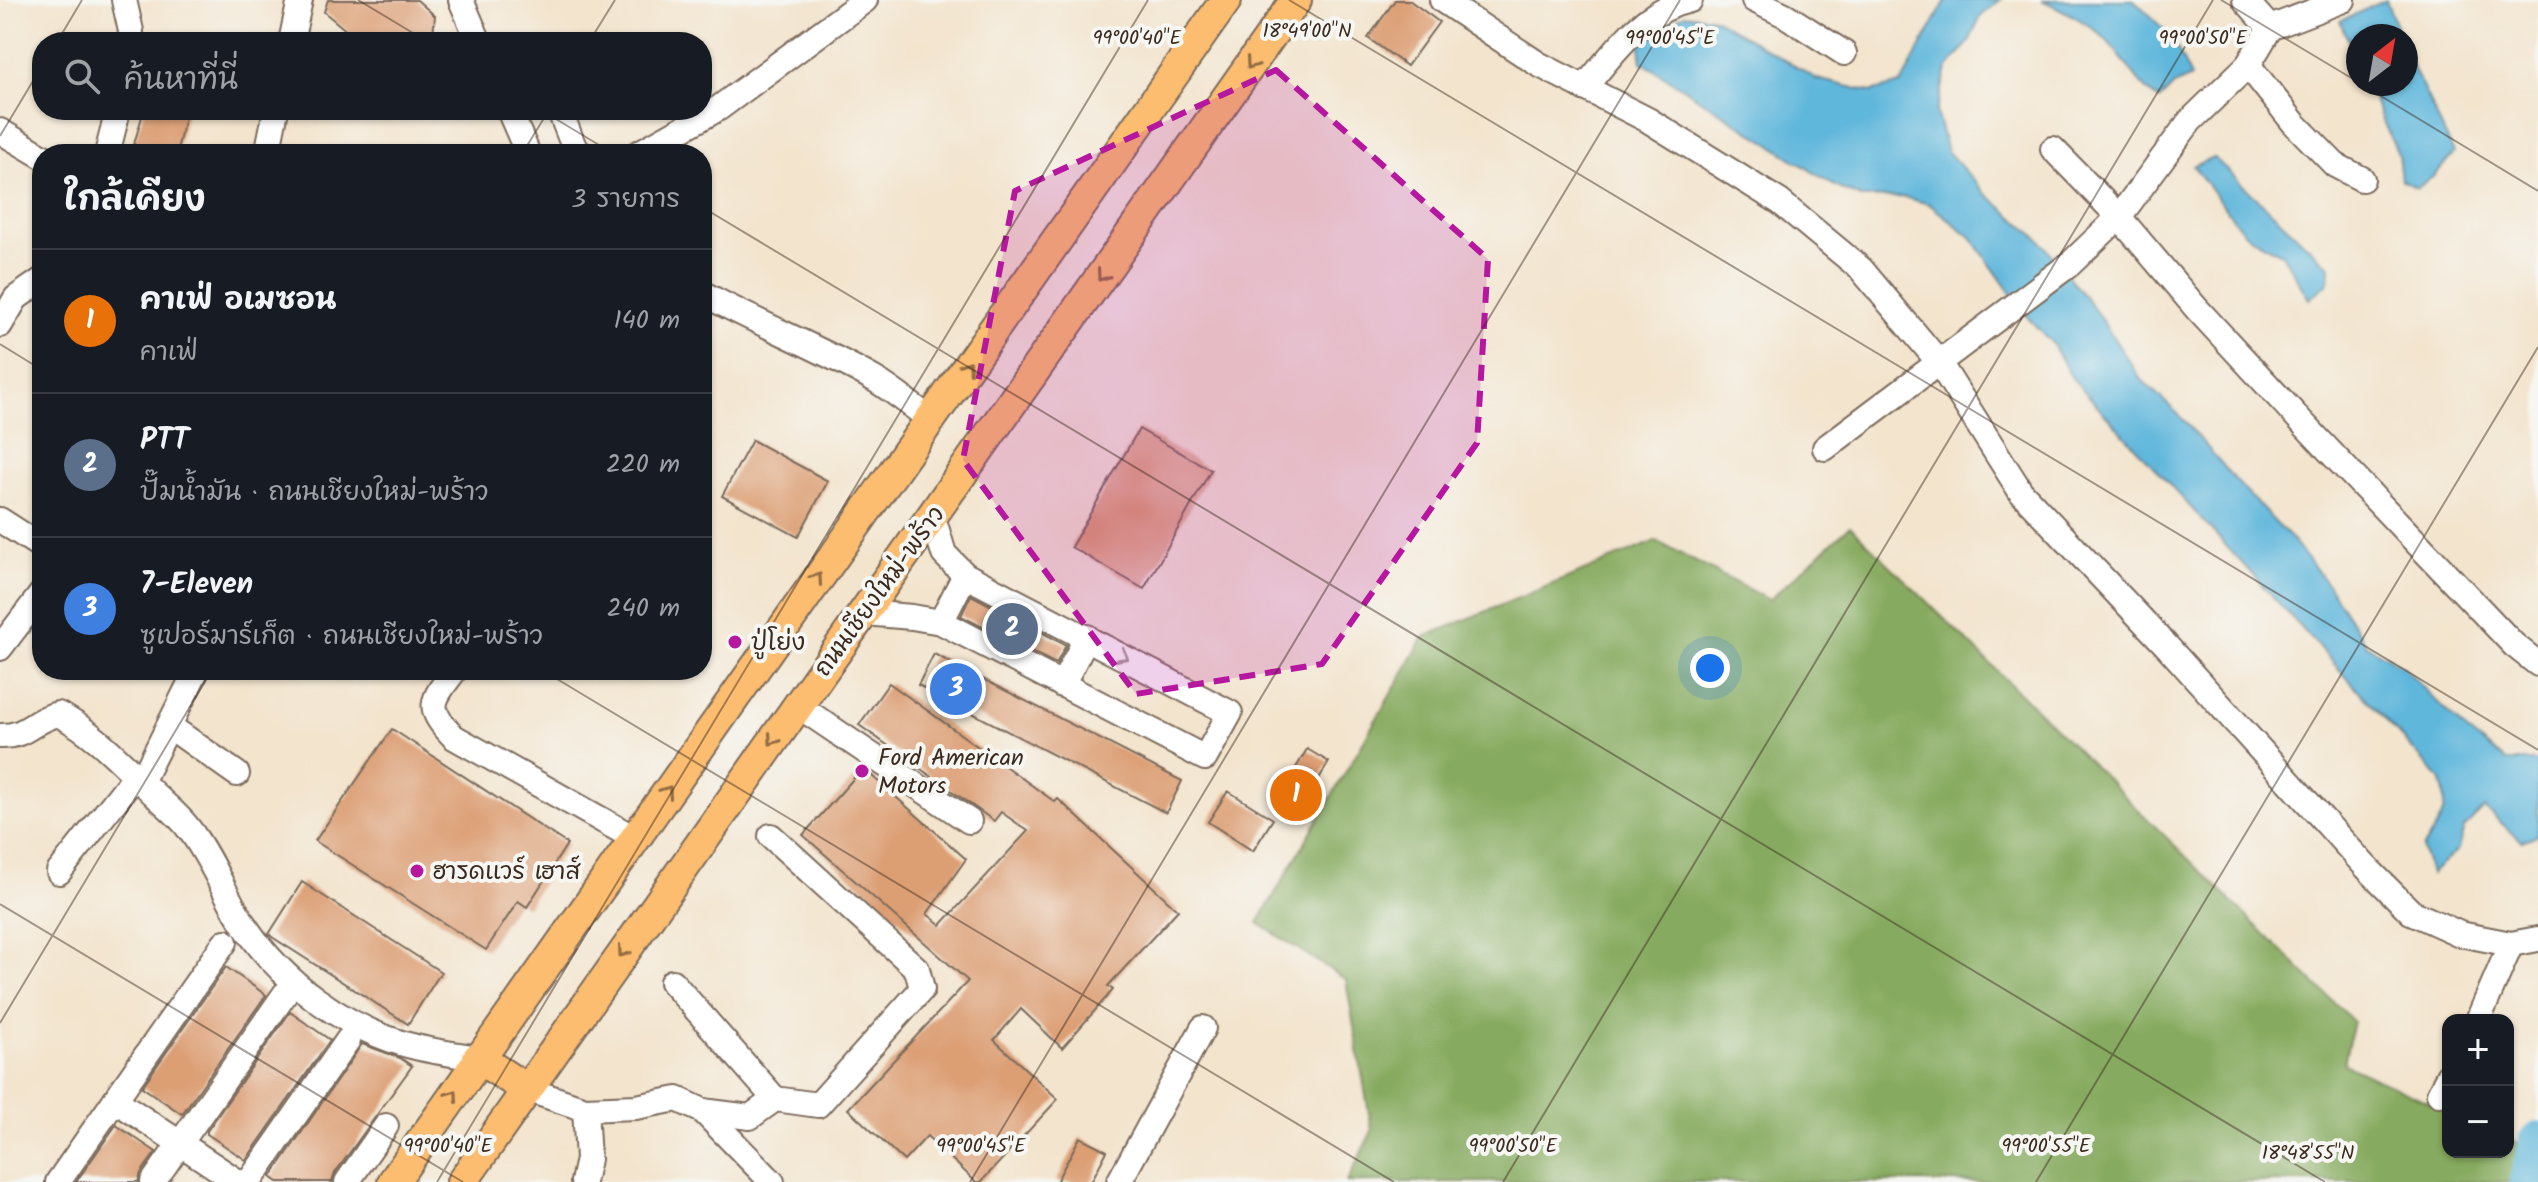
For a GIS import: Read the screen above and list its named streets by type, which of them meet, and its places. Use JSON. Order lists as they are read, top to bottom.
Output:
{
  "streets": {
    "main road": ["ถนนเชียงใหม่-พร้าว"]
  },
  "places": ["ปู่โย่ง", "Ford American Motors", "ฮารดแวร์ เฮาส์"],
  "north": "top right",
  "page": {
    "search": "ค้นหาที่นี่",
    "heading": ["ใกล้เคียง", "3 รายการ"],
    "list": [
      {
        "mark": "1",
        "name": "คาเฟ่ อเมซอน",
        "note": "คาเฟ่",
        "value": "140 m"
      },
      {
        "mark": "2",
        "name": "PTT",
        "note": "ปั๊มน้ำมัน · ถนนเชียงใหม่-พร้าว",
        "value": "220 m"
      },
      {
        "mark": "3",
        "name": "7-Eleven",
        "note": "ซูเปอร์มาร์เก็ต · ถนนเชียงใหม่-พร้าว",
        "value": "240 m"
      }
    ],
    "pins": ["2", "3", "1"],
    "map_buttons": ["+", "−"]
  },
  "coordinates": [
    "18°49'00\"N",
    "99°00'40\"E",
    "99°00'45\"E",
    "99°00'50\"E",
    "99°00'55\"E",
    "18°48'55\"N"
  ]
}
